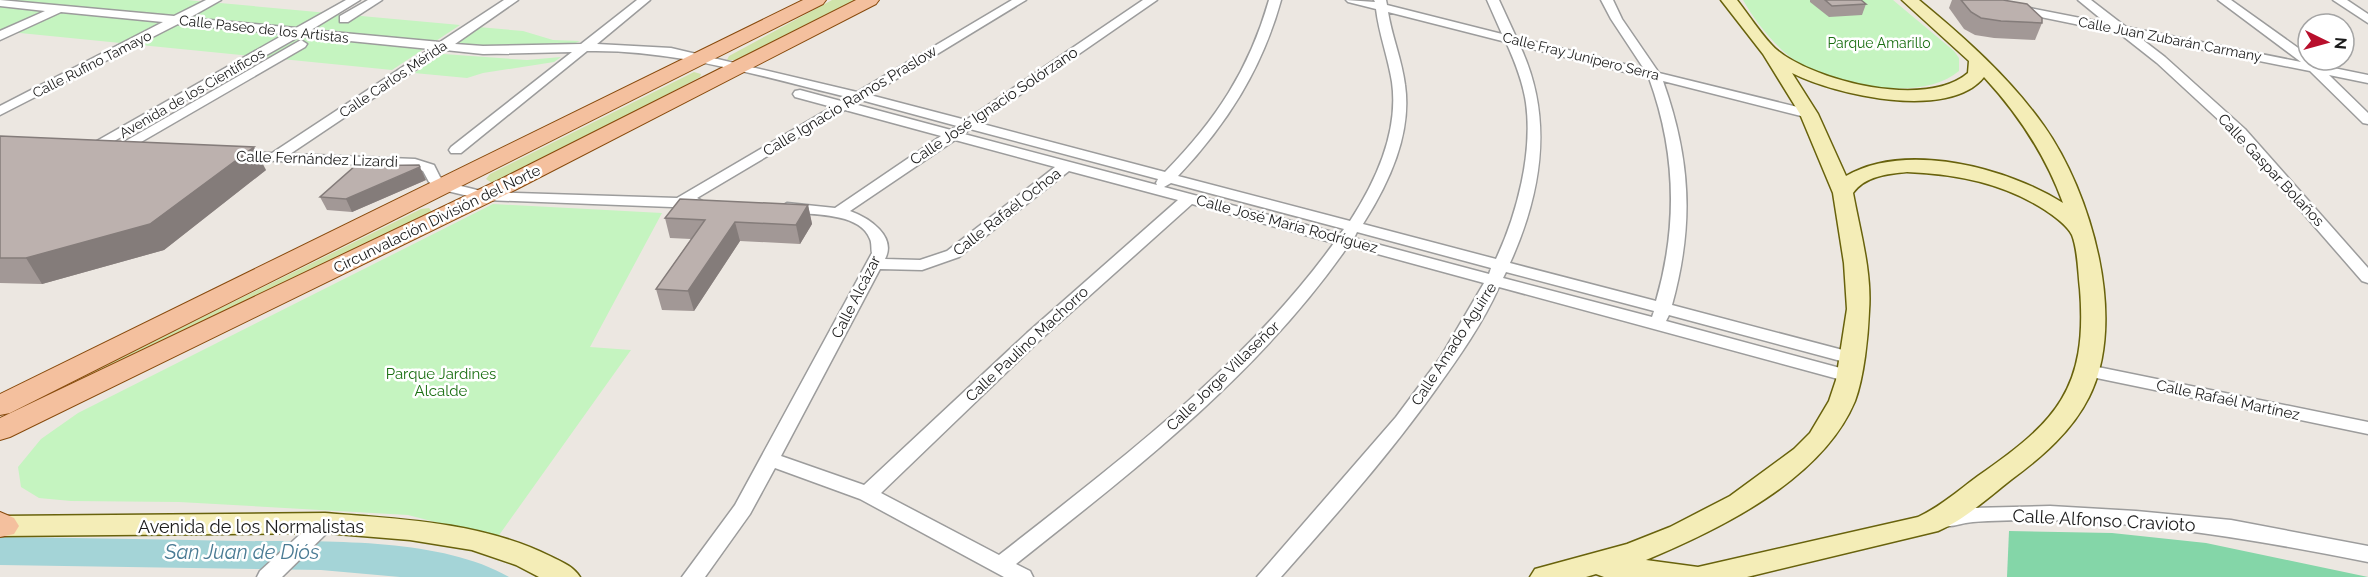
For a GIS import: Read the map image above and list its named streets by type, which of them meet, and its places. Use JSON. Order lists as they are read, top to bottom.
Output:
{
  "streets": {
    "main road": ["Circunvalación División del Norte"],
    "street": [
      "Calle Paseo de los Artistas",
      "Calle Juan Zubarán Carmany",
      "Calle Fray Junípero Serra",
      "Calle Rufino Tamayo",
      "Calle Carlos Mérida",
      "Avenida de los Científicos",
      "Calle Ignacio Ramos Praslow",
      "Calle José Ignacio Solórzano",
      "Calle Fernández Lizardi",
      "Calle Gaspar Bolaños",
      "Calle Rafaél Ochoa",
      "Calle José María Rodríguez",
      "Calle Alcázar",
      "Calle Paulino Machorro",
      "Calle Amado Aguirre",
      "Calle Jorge Villaseñor",
      "Calle Rafaél Martínez",
      "Calle Alfonso Cravioto",
      "Avenida de los Normalistas"
    ]
  },
  "crossings": [
    ["Calle Paseo de los Artistas", "Calle Rufino Tamayo"],
    ["Calle Paseo de los Artistas", "Calle Carlos Mérida"],
    ["Calle Paseo de los Artistas", "Avenida de los Científicos"],
    ["Calle Paseo de los Artistas", "Circunvalación División del Norte"],
    ["Calle Paseo de los Artistas", "Calle José María Rodríguez"],
    ["Calle Juan Zubarán Carmany", "Calle Gaspar Bolaños"],
    ["Calle Fray Junípero Serra", "Calle Amado Aguirre"],
    ["Calle Fray Junípero Serra", "Calle Jorge Villaseñor"],
    ["Calle Carlos Mérida", "Calle Fernández Lizardi"],
    ["Calle Ignacio Ramos Praslow", "Calle José María Rodríguez"],
    ["Calle José Ignacio Solórzano", "Calle José María Rodríguez"],
    ["Calle José Ignacio Solórzano", "Calle Alcázar"],
    ["Calle Fernández Lizardi", "Circunvalación División del Norte"],
    ["Calle Rafaél Ochoa", "Calle José María Rodríguez"],
    ["Calle Rafaél Ochoa", "Calle Alcázar"],
    ["Circunvalación División del Norte", "Calle José María Rodríguez"],
    ["Calle José María Rodríguez", "Calle Paulino Machorro"],
    ["Calle José María Rodríguez", "Calle Amado Aguirre"],
    ["Calle José María Rodríguez", "Calle Jorge Villaseñor"]
  ],
  "water": ["San Juan de Diós"],
  "parks": ["Parque Amarillo", "Parque Jardines Alcalde"],
  "north": "right"
}
